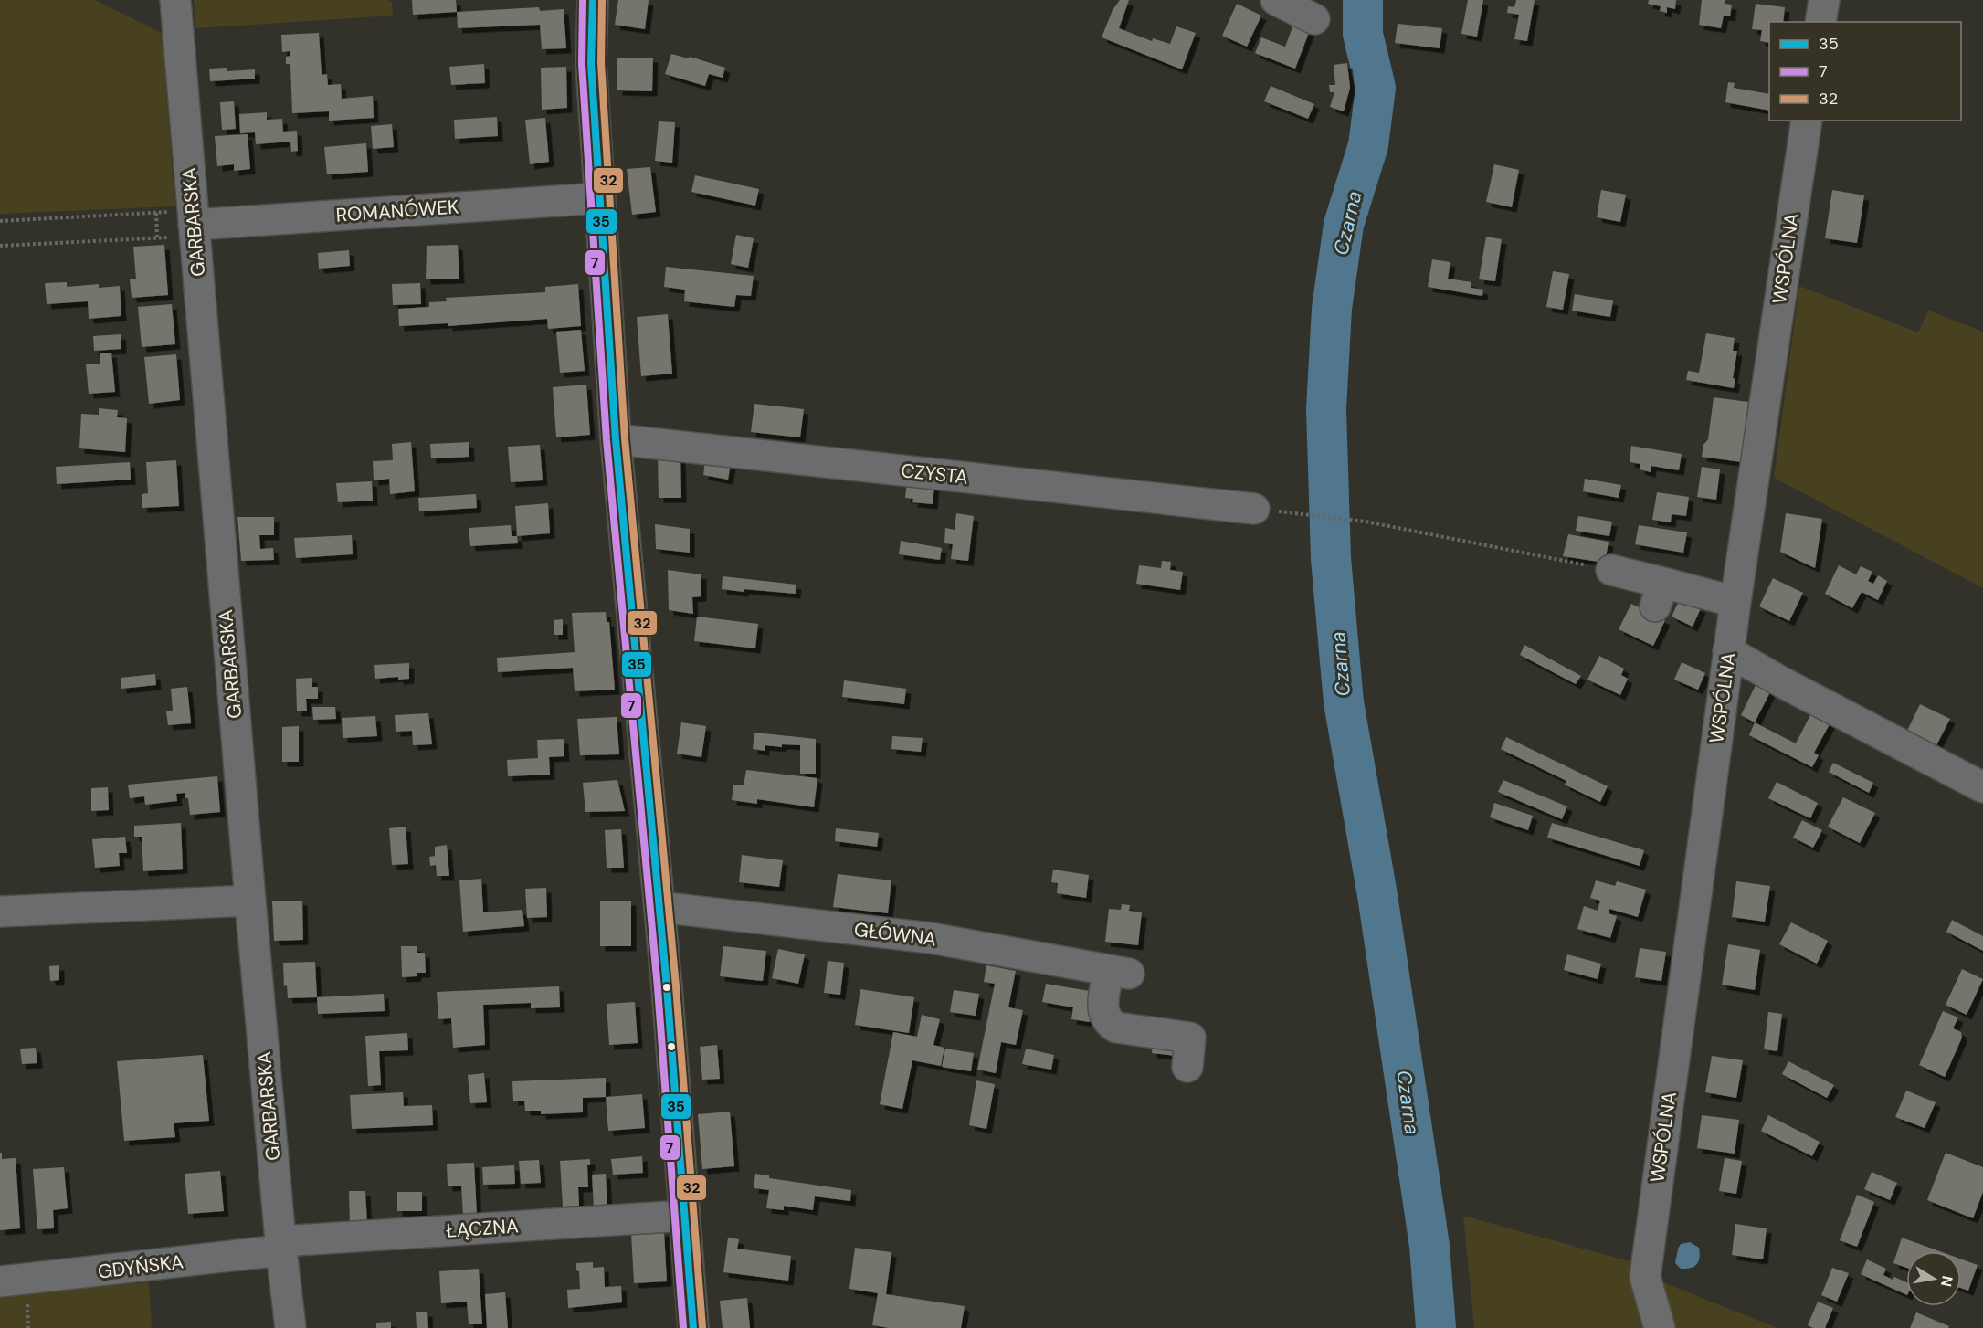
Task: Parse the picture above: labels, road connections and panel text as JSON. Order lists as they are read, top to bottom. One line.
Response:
{"streets":{"street":["ROMANÓWEK","GARBARSKA","WSPÓLNA","CZYSTA","GŁÓWNA","ŁĄCZNA","GDYŃSKA"]},"crossings":[["ROMANÓWEK","GARBARSKA"],["GARBARSKA","ŁĄCZNA"],["GARBARSKA","GDYŃSKA"],["ŁĄCZNA","GDYŃSKA"]],"water":["Czarna"],"lines":["transit line 35","transit line 7","transit line 32"],"legend":["35","7","32"],"north":"right"}
